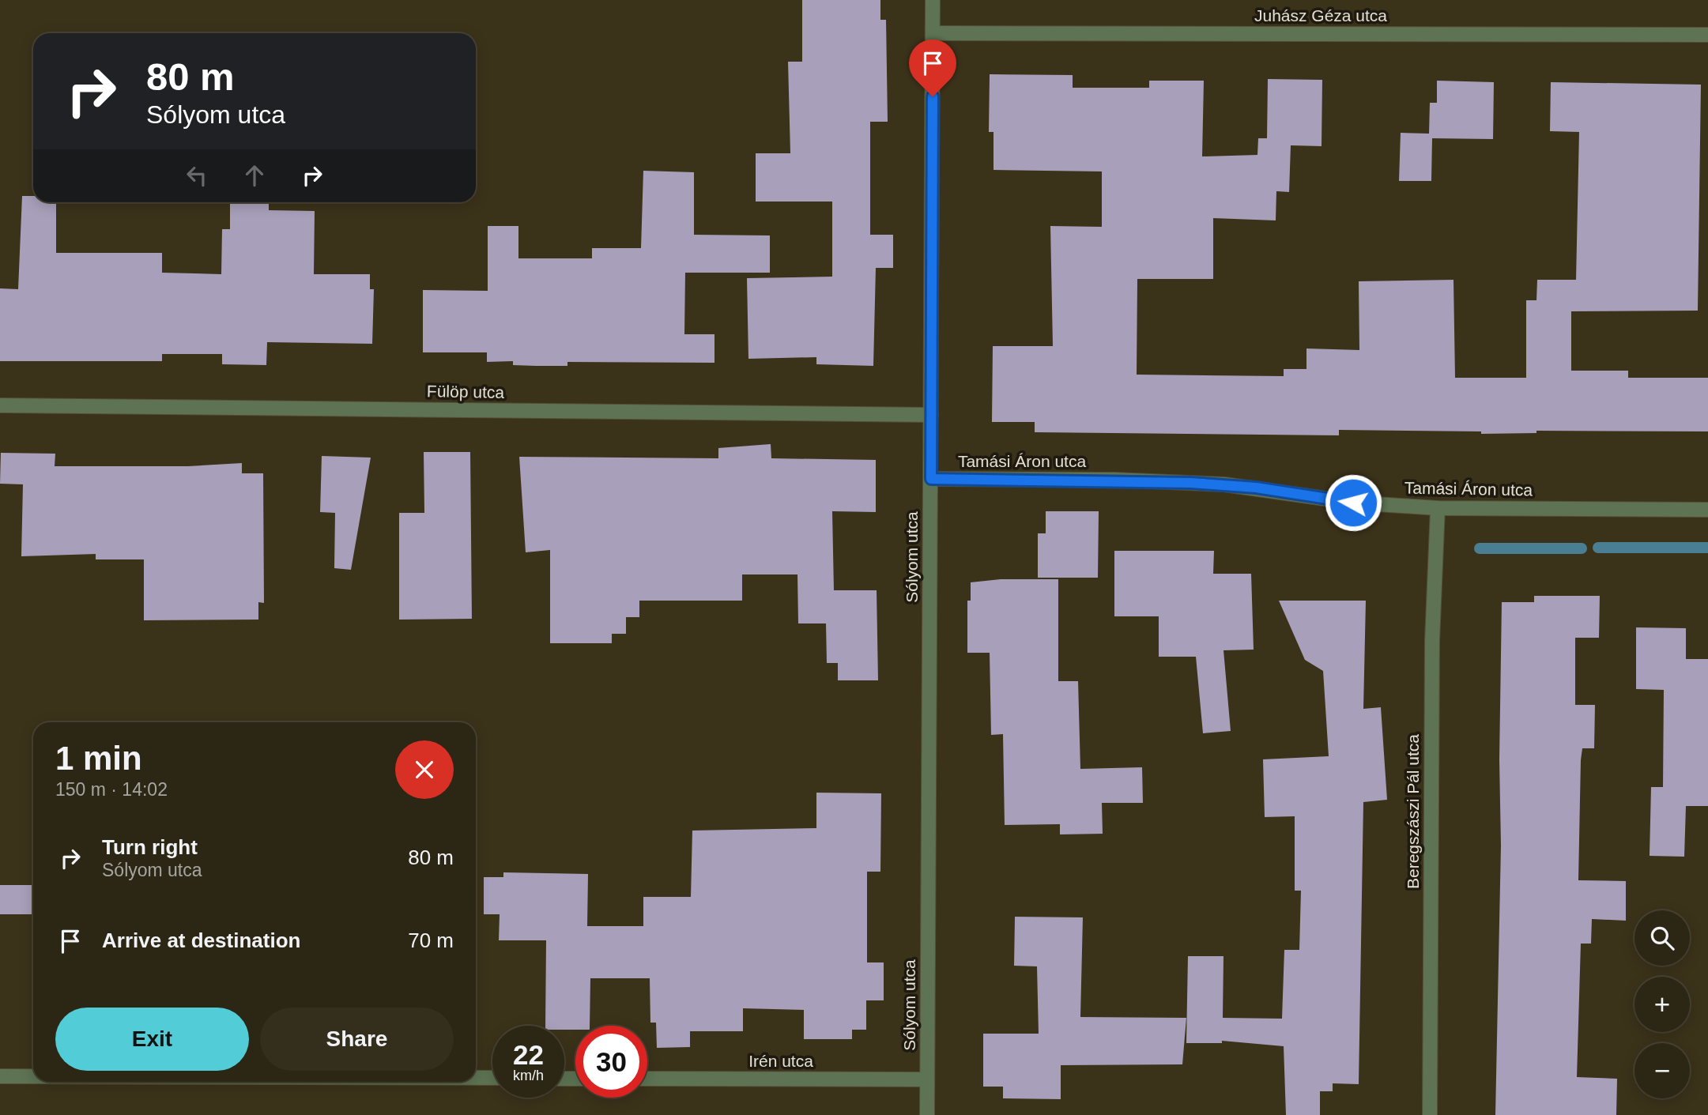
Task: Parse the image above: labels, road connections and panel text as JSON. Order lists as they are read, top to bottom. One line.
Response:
{"streets":{"street":["Juhász Géza utca","Fülöp utca","Tamási Áron utca","Sólyom utca","Beregszászi Pál utca","Irén utca"]},"crossings":[["Juhász Géza utca","Sólyom utca"],["Fülöp utca","Sólyom utca"],["Tamási Áron utca","Sólyom utca"],["Tamási Áron utca","Beregszászi Pál utca"],["Sólyom utca","Irén utca"]],"page":{"turn":["80 m","Sólyom utca"],"heading":["1 min","150 m · 14:02"],"list":[{"name":"Turn right","note":"Sólyom utca","value":"80 m"},{"name":"Arrive at destination","value":"70 m"}],"map_buttons":["+","−"],"buttons":["Exit","Share"],"speed":"22 km/h","limit":"30"}}
